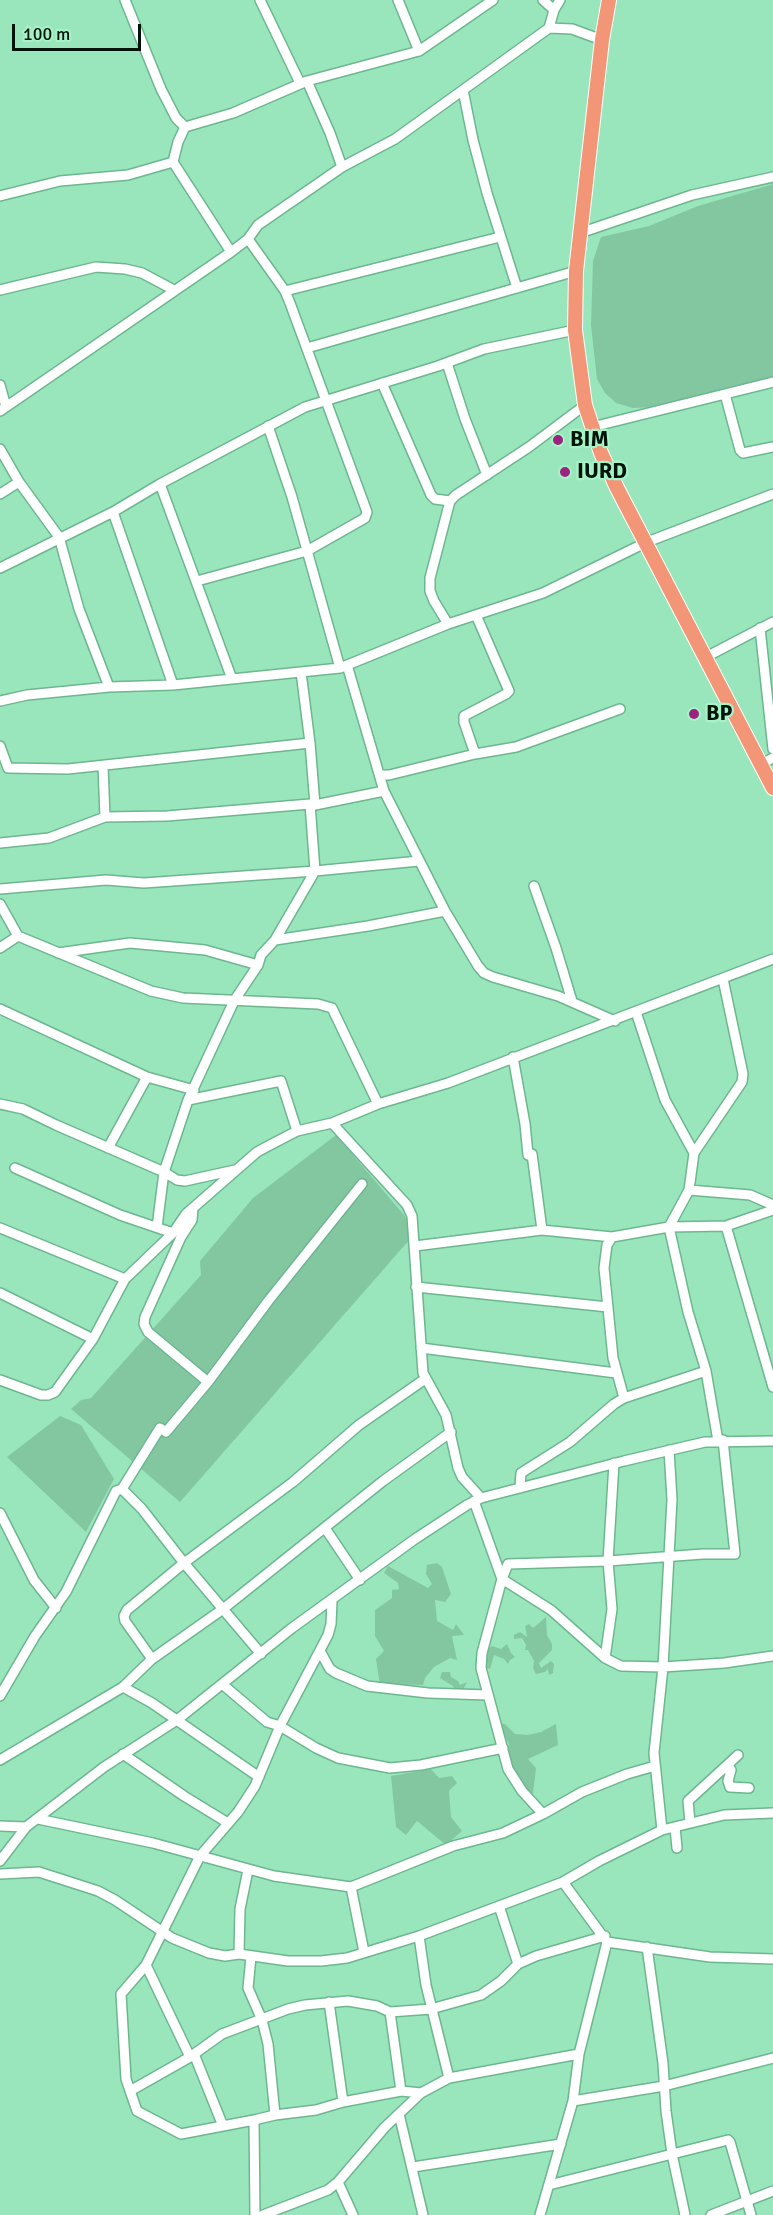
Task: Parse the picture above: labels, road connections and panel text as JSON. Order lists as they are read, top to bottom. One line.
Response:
{"places":["BIM","IURD","BP"],"scale_bar":"100 m"}
